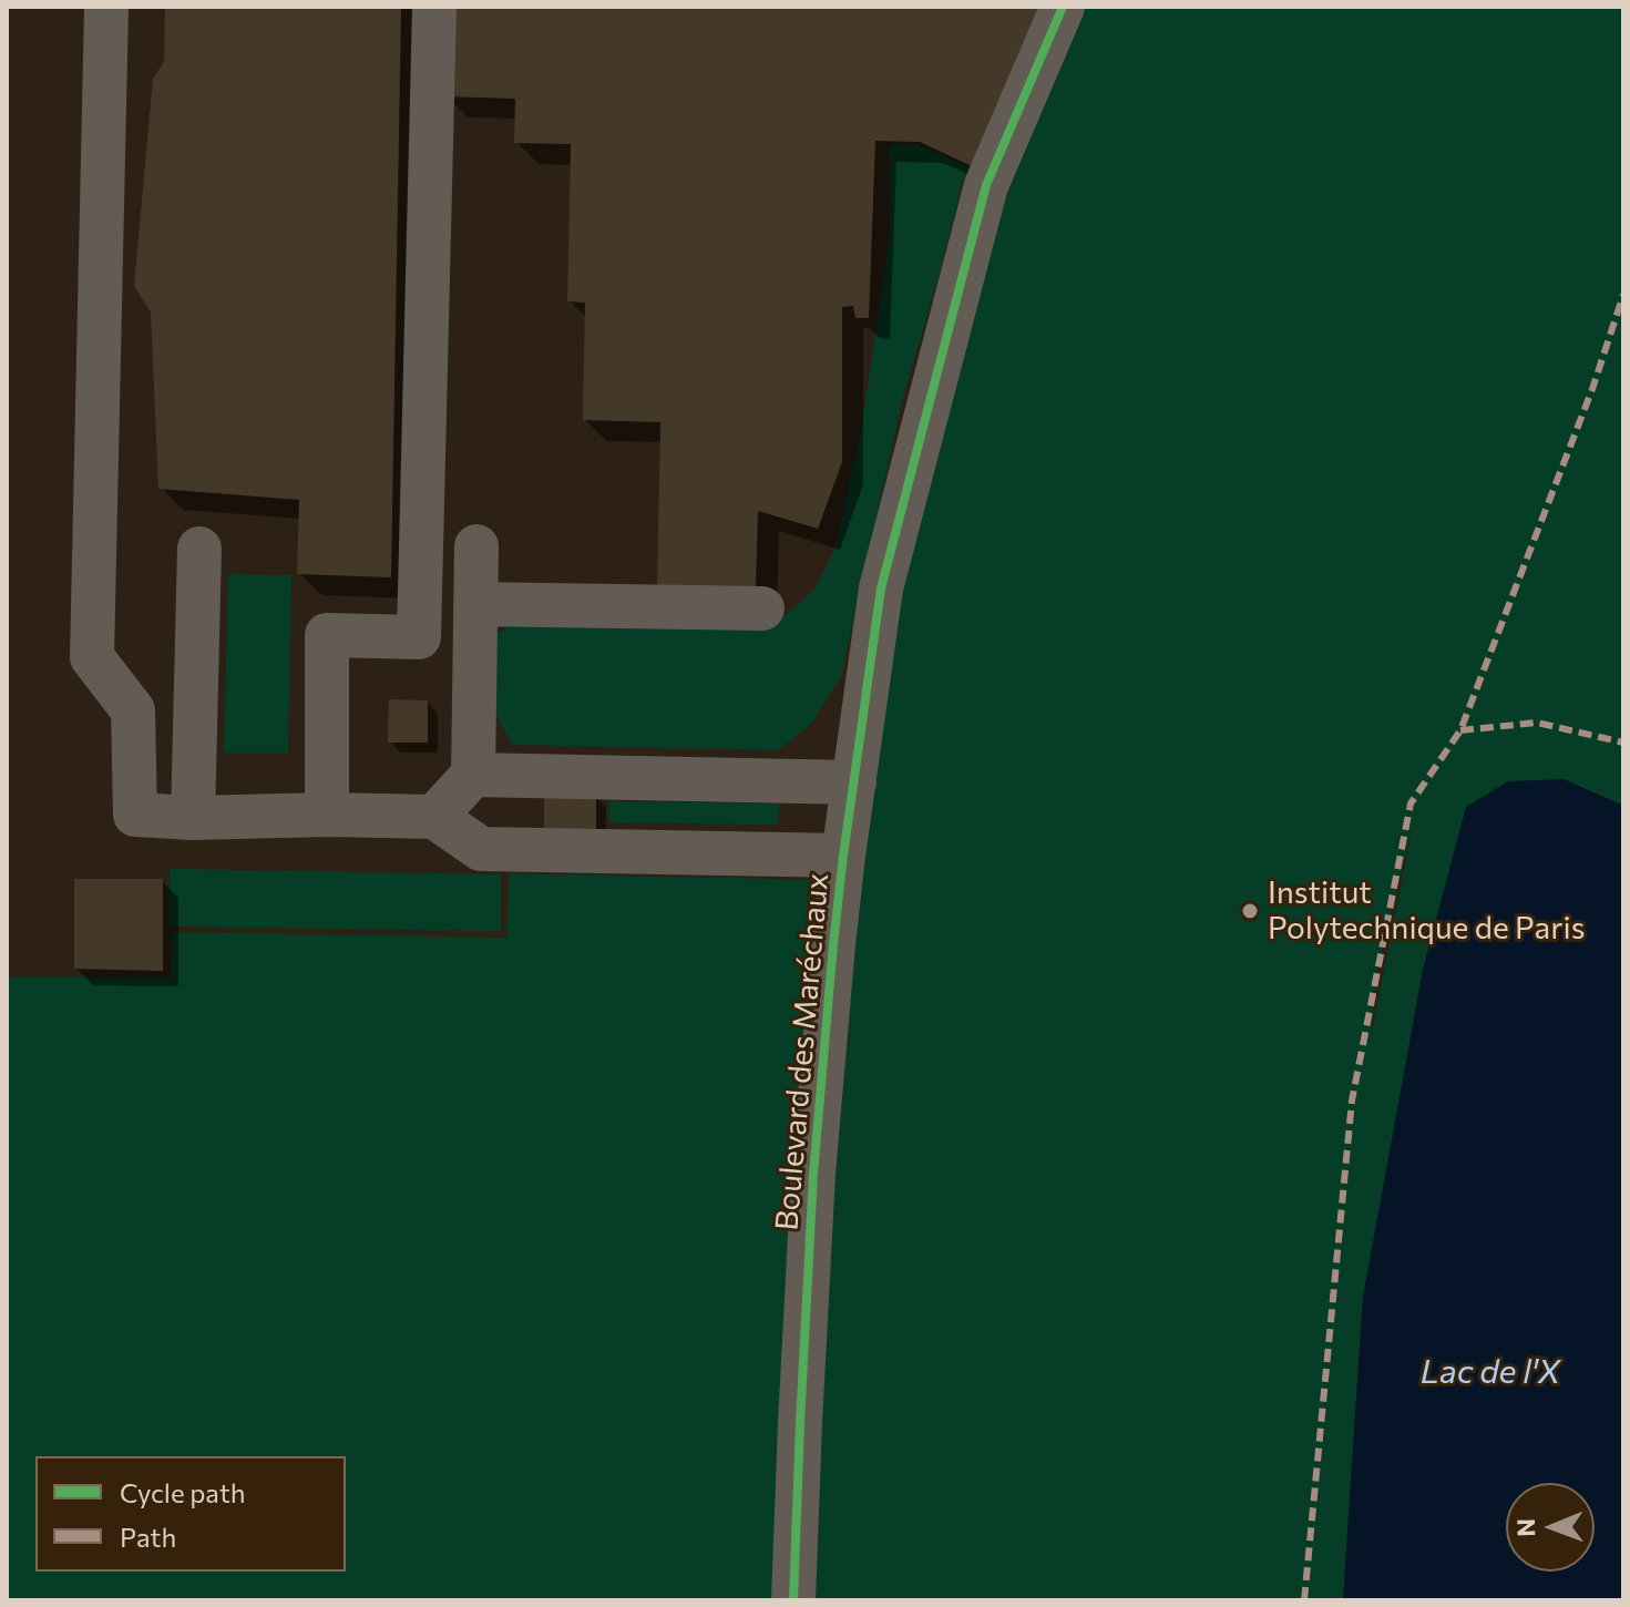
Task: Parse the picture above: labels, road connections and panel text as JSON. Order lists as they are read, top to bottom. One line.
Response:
{"streets":{"lane":["Boulevard des Maréchaux"]},"water":["Lac de l'X"],"places":["Institut Polytechnique de Paris"],"legend":["Cycle path","Path"],"north":"left"}
